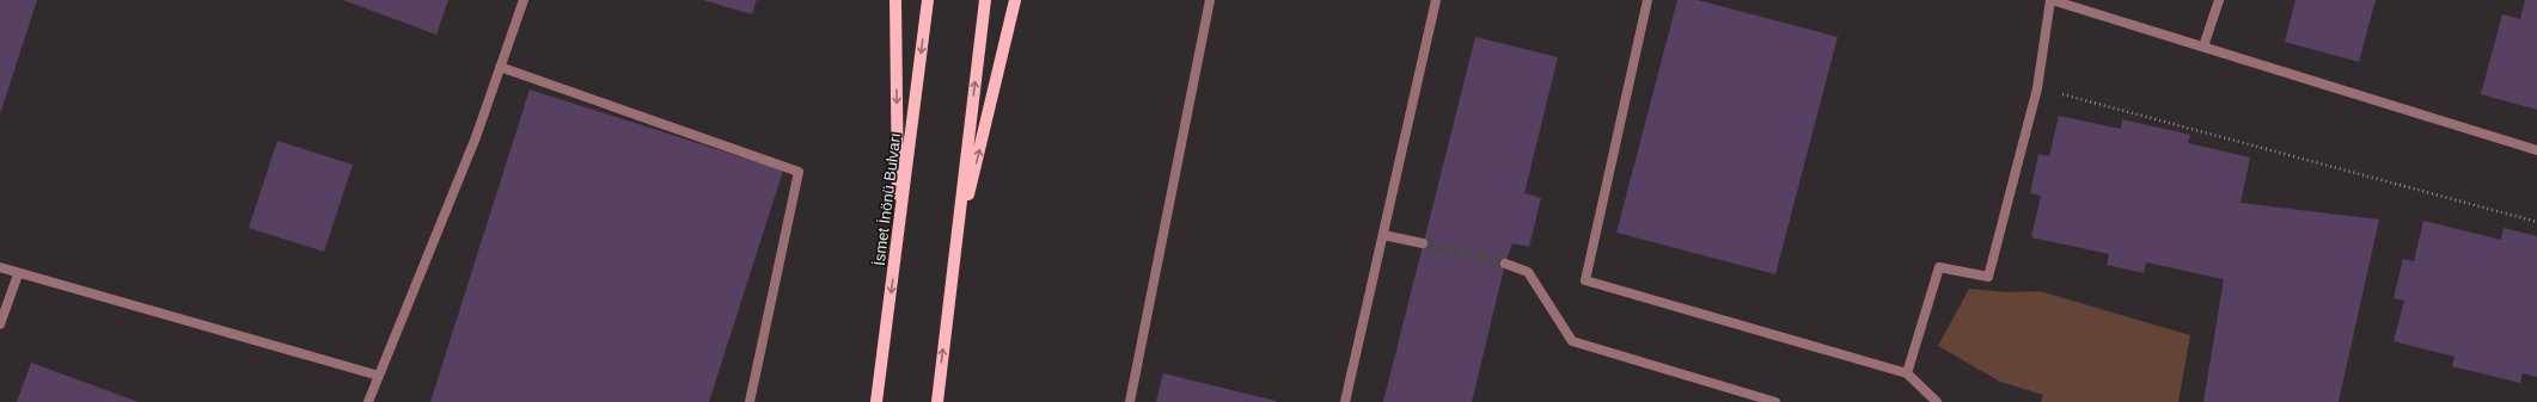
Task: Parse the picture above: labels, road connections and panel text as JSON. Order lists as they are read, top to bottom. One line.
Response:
{"streets":{"main road":["İsmet İnönü Bulvarı"]}}
